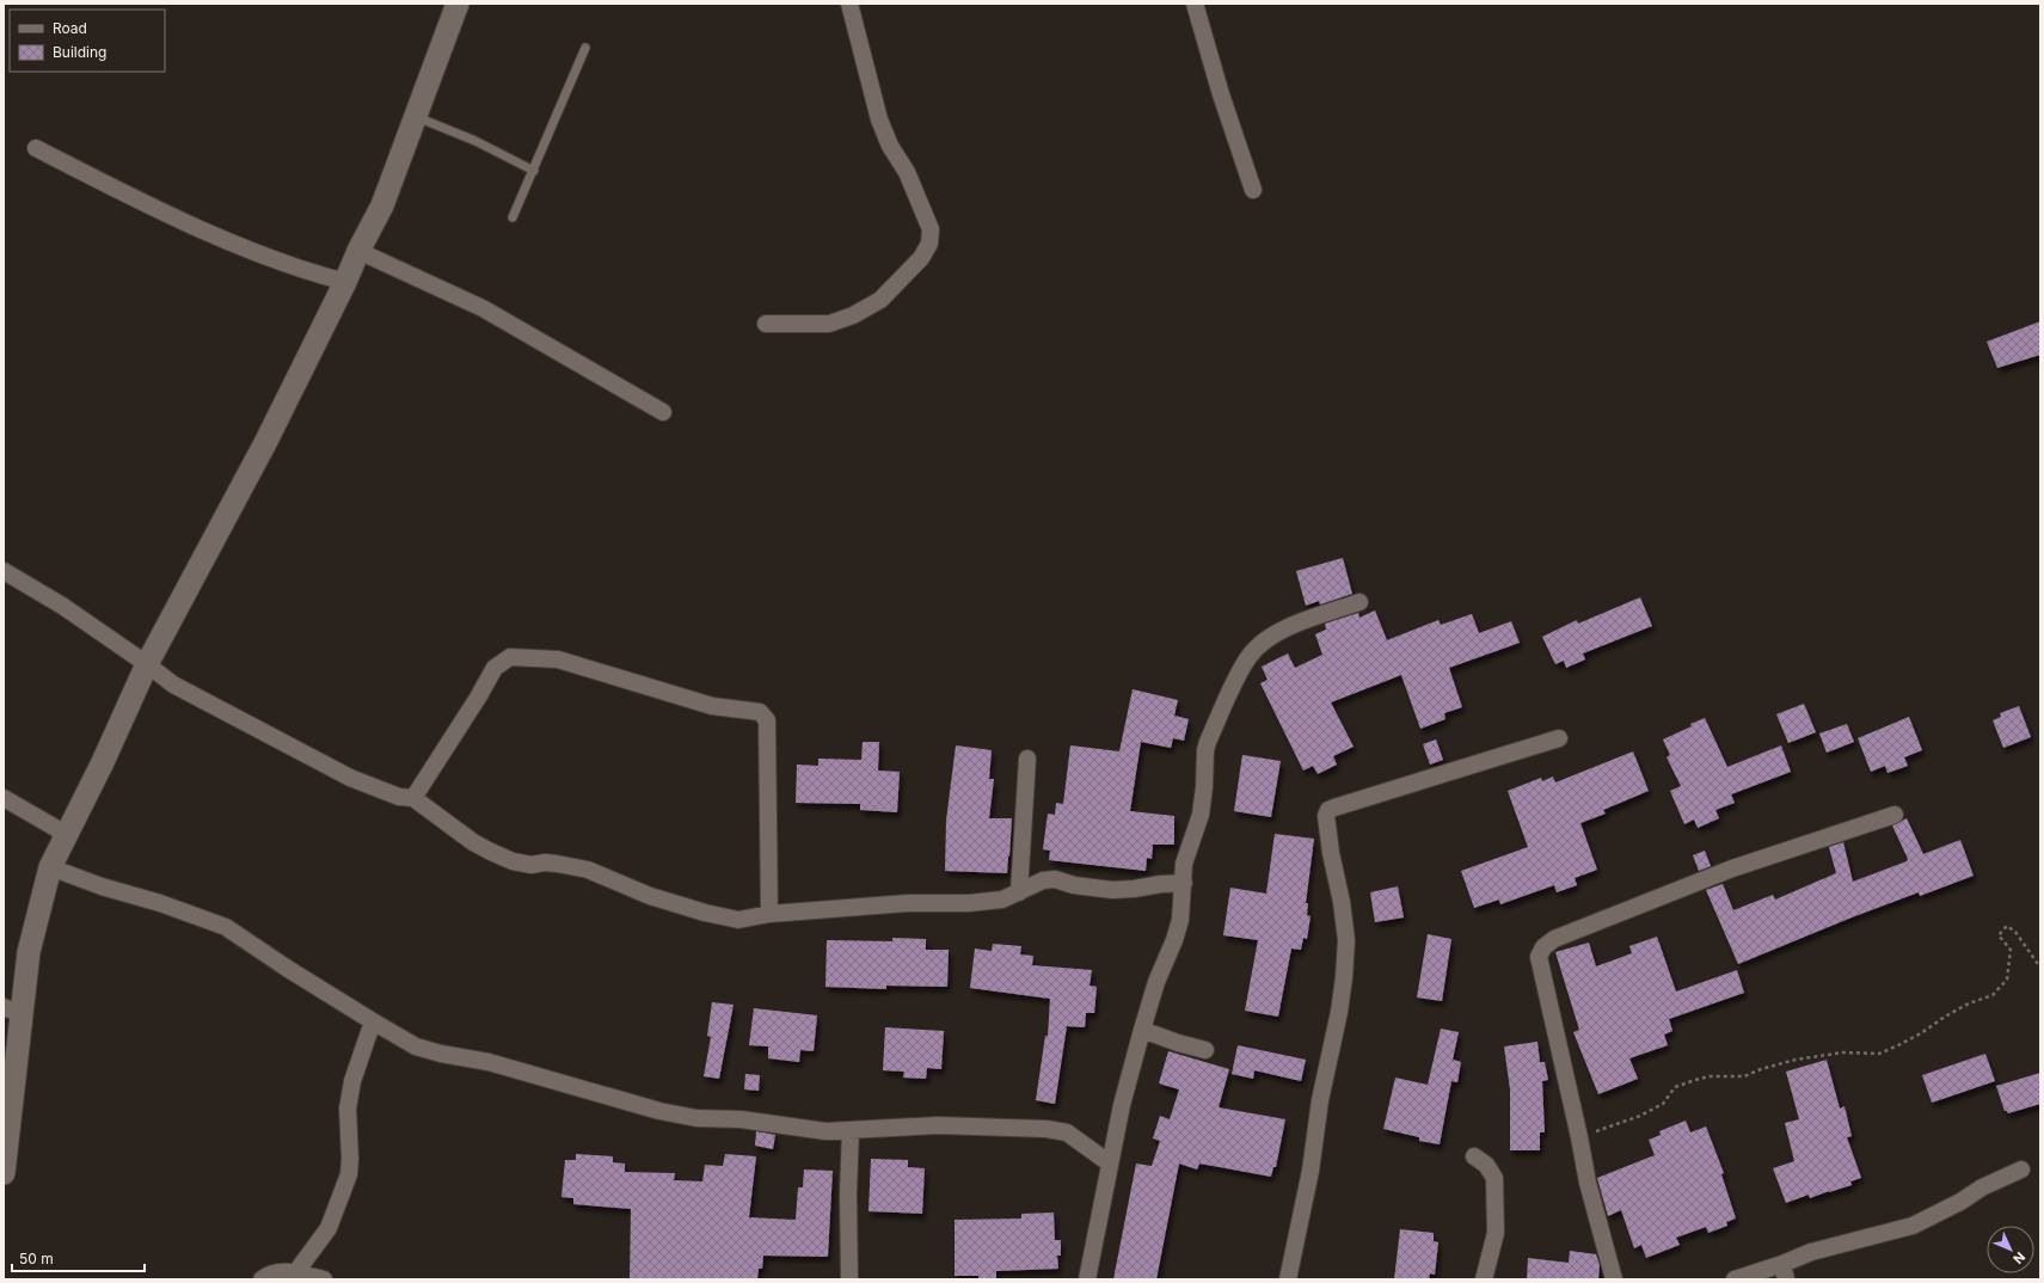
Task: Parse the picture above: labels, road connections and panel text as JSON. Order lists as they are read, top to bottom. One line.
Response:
{"legend":["Road","Building"],"scale_bar":"50 m","north":"bottom right"}
